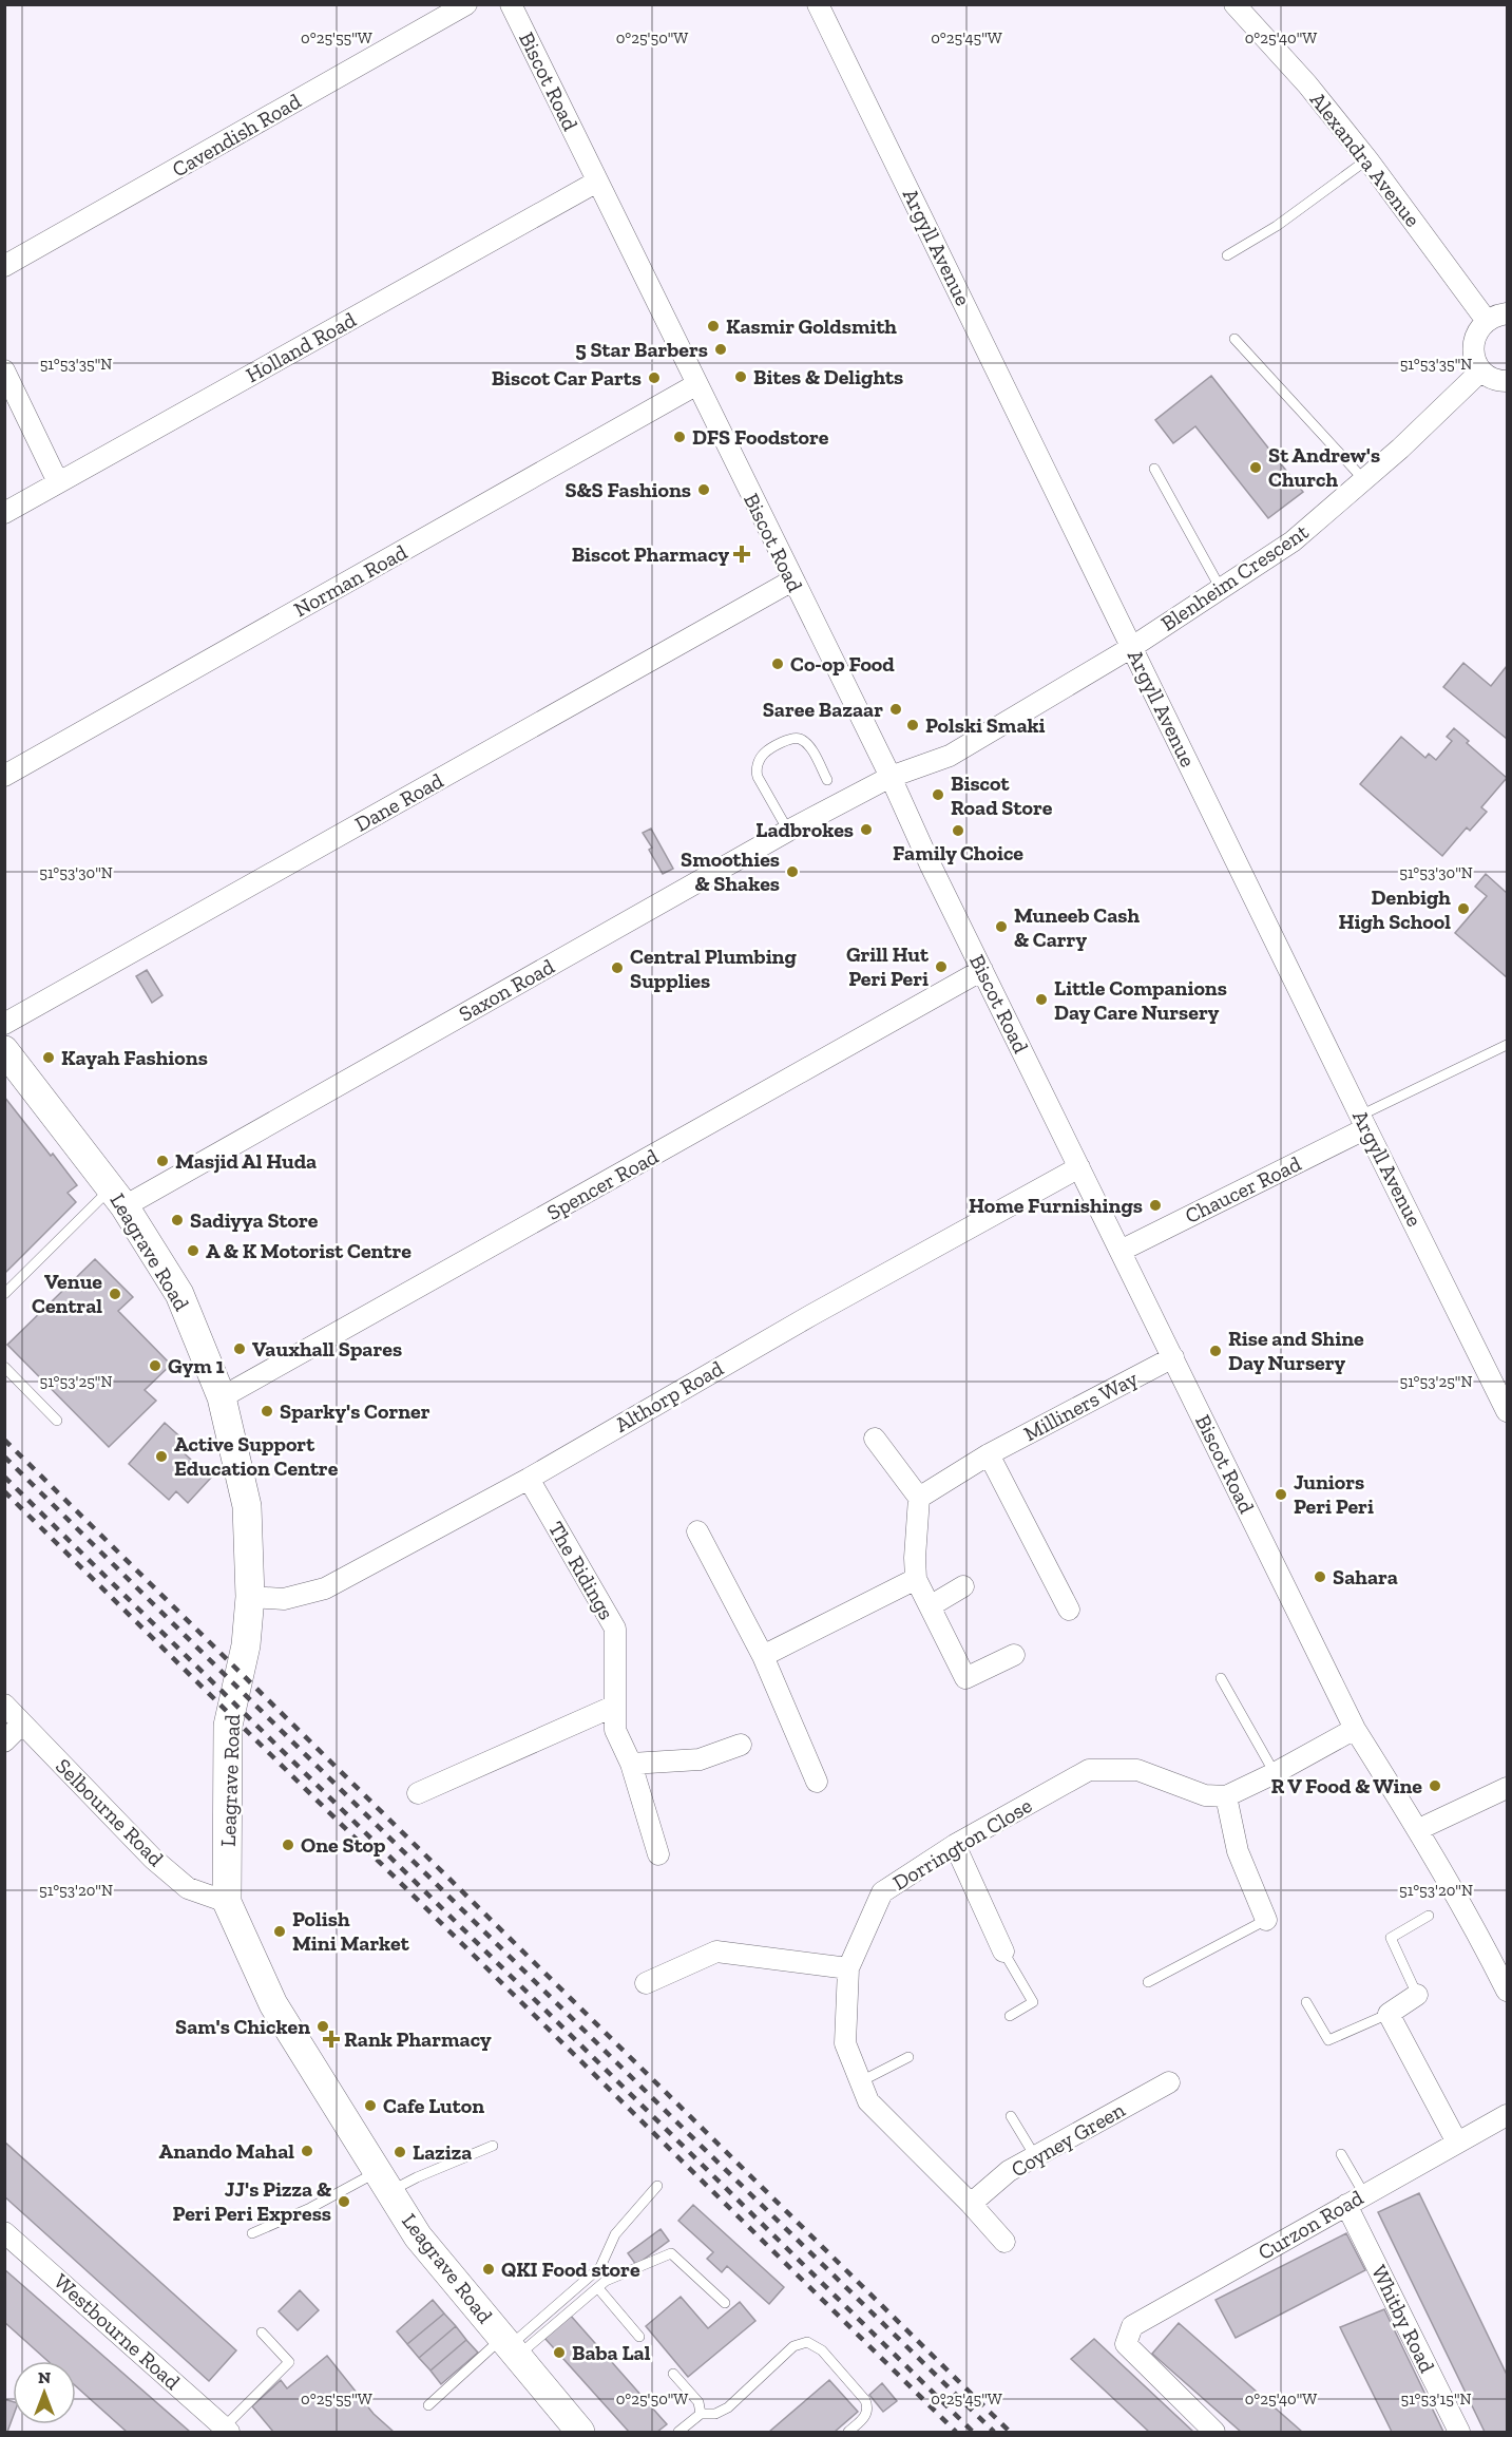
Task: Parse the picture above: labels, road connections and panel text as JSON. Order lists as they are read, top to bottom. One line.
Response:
{"streets":{"main road":["Leagrave Road"],"street":["Biscot Road","Cavendish Road","Alexandra Avenue","Argyll Avenue","Holland Road","Blenheim Crescent","Norman Road","Dane Road","Saxon Road","Spencer Road","Chaucer Road","Althorp Road","Milliners Way","The Ridings","Selbourne Road","Dorrington Close","Coyney Green","Curzon Road","Whitby Road","Westbourne Road"]},"crossings":[["Biscot Road","Holland Road"],["Biscot Road","Blenheim Crescent"],["Biscot Road","Norman Road"],["Biscot Road","Dane Road"],["Biscot Road","Saxon Road"],["Biscot Road","Spencer Road"],["Biscot Road","Chaucer Road"],["Biscot Road","Althorp Road"],["Biscot Road","Milliners Way"],["Argyll Avenue","Blenheim Crescent"],["Argyll Avenue","Chaucer Road"],["Blenheim Crescent","Saxon Road"],["Saxon Road","Leagrave Road"],["Spencer Road","Leagrave Road"],["Leagrave Road","Althorp Road"],["Leagrave Road","Selbourne Road"],["Althorp Road","The Ridings"],["Dorrington Close","Coyney Green"],["Curzon Road","Whitby Road"]],"places":{"other":["Kasmir Goldsmith","5 Star Barbers","Bites & Delights","Biscot Car Parts","DFS Foodstore","St Andrew's Church","S&S Fashions","Co-op Food","Saree Bazaar","Polski Smaki","Biscot Road Store","Ladbrokes","Family Choice","Smoothies & Shakes","Denbigh High School","Muneeb Cash & Carry","Grill Hut Peri Peri","Central Plumbing Supplies","Little Companions Day Care Nursery","Kayah Fashions","Masjid Al Huda","Home Furnishings","Sadiyya Store","A & K Motorist Centre","Venue Central","Vauxhall Spares","Rise and Shine Day Nursery","Gym 1","Sparky's Corner","Active Support Education Centre","Juniors Peri Peri","Sahara","R V Food & Wine","One Stop","Polish Mini Market","Sam's Chicken","Cafe Luton","Anando Mahal","Laziza","JJ's Pizza & Peri Peri Express","QKI Food store","Baba Lal"],"health":["Biscot Pharmacy","Rank Pharmacy"]},"north":"top","coordinates":["0°25'55\"W","0°25'50\"W","0°25'45\"W","0°25'40\"W","51°53'35\"N","51°53'30\"N","51°53'25\"N","51°53'20\"N","51°53'15\"N"]}
